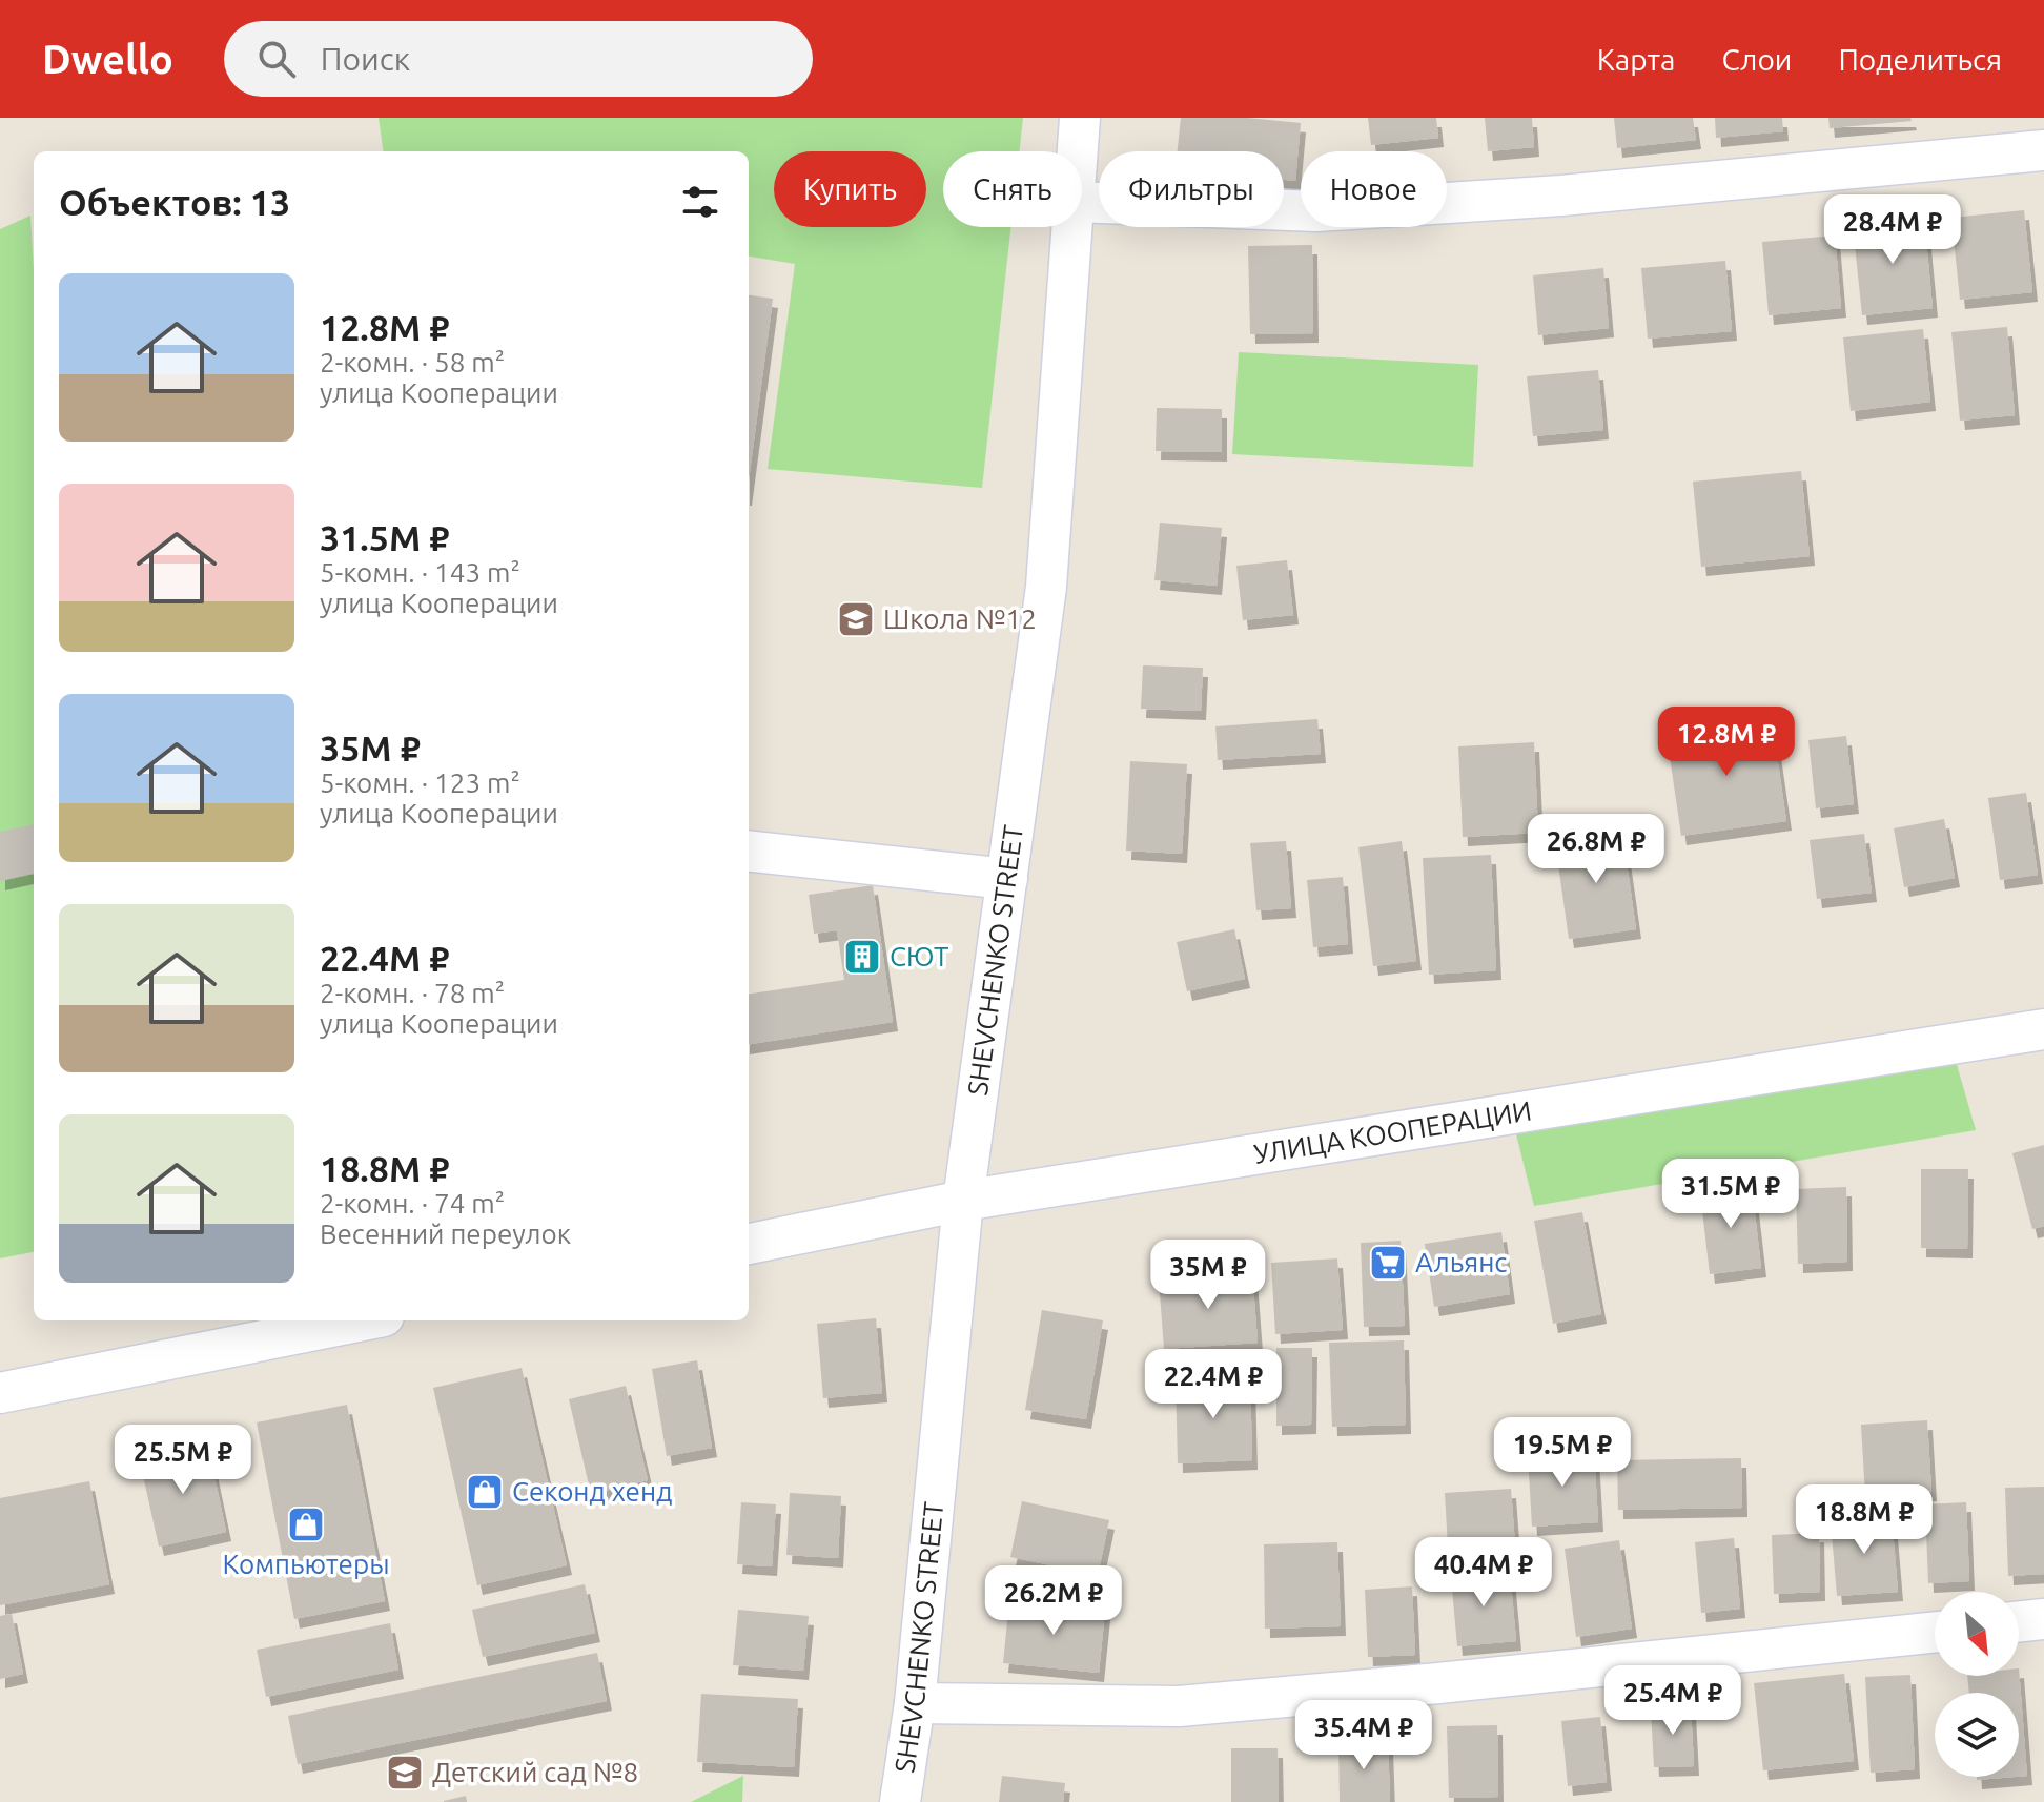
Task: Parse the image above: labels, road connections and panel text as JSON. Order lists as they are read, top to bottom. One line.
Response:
{"streets":{"street":["SHEVCHENKO STREET","УЛИЦА КООПЕРАЦИИ"]},"crossings":[["SHEVCHENKO STREET","УЛИЦА КООПЕРАЦИИ"]],"places":{"school or university":["Школа №12","Детский сад №8"],"building":["СЮТ"],"supermarket":["Альянс"],"shop":["Секонд хенд","Компьютеры"]},"north":"bottom right","page":{"header":"Dwello","search":"Поиск","nav":["Карта","Слои","Поделиться"],"chip":["Купить","Снять","Фильтры","Новое"],"heading":"Объектов: 13","price":["28.4M ₽","12.8M ₽","26.8M ₽","31.5M ₽","35M ₽","22.4M ₽","19.5M ₽","25.5M ₽","18.8M ₽","40.4M ₽","26.2M ₽","25.4M ₽","35.4M ₽"],"list":[{"name":"12.8M ₽","note":"2-комн. · 58 m² · улица Кооперации"},{"name":"31.5M ₽","note":"5-комн. · 143 m² · улица Кооперации"},{"name":"35M ₽","note":"5-комн. · 123 m² · улица Кооперации"},{"name":"22.4M ₽","note":"2-комн. · 78 m² · улица Кооперации"},{"name":"18.8M ₽","note":"2-комн. · 74 m² · Весенний переулок"}]}}
